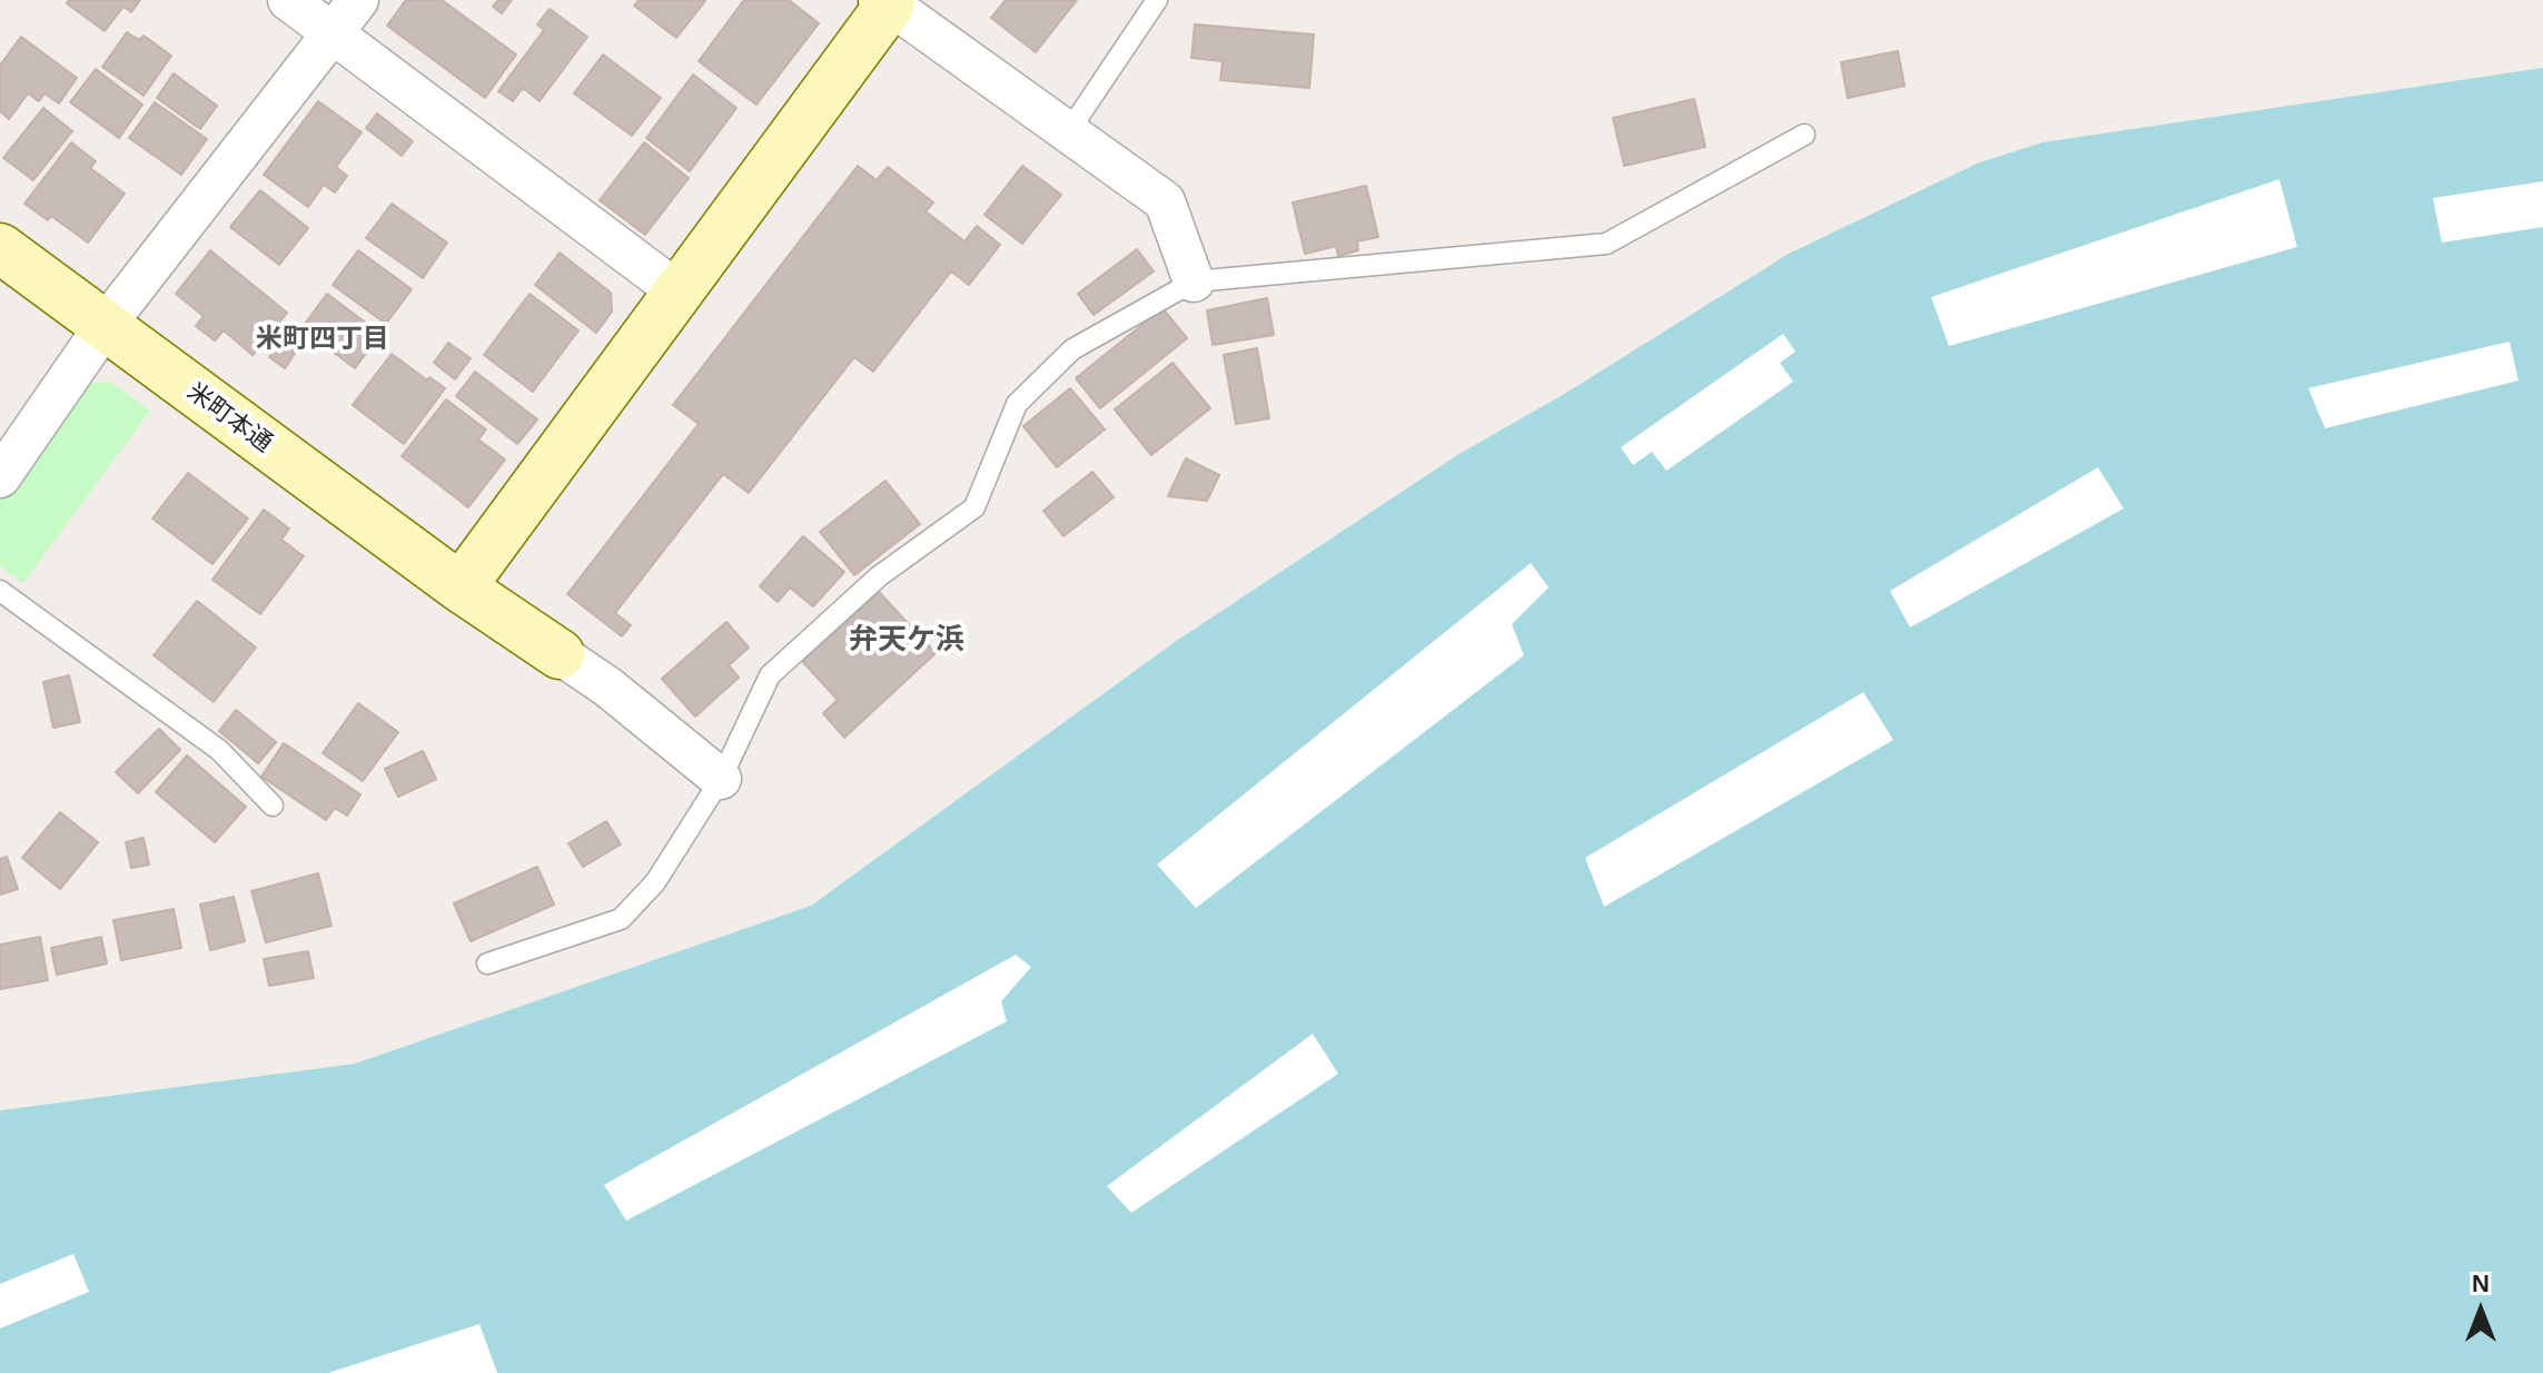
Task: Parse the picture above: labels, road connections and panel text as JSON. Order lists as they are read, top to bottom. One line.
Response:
{"streets":{"street":["米町本通"]},"districts":["米町四丁目","弁天ケ浜"],"north":"top"}
